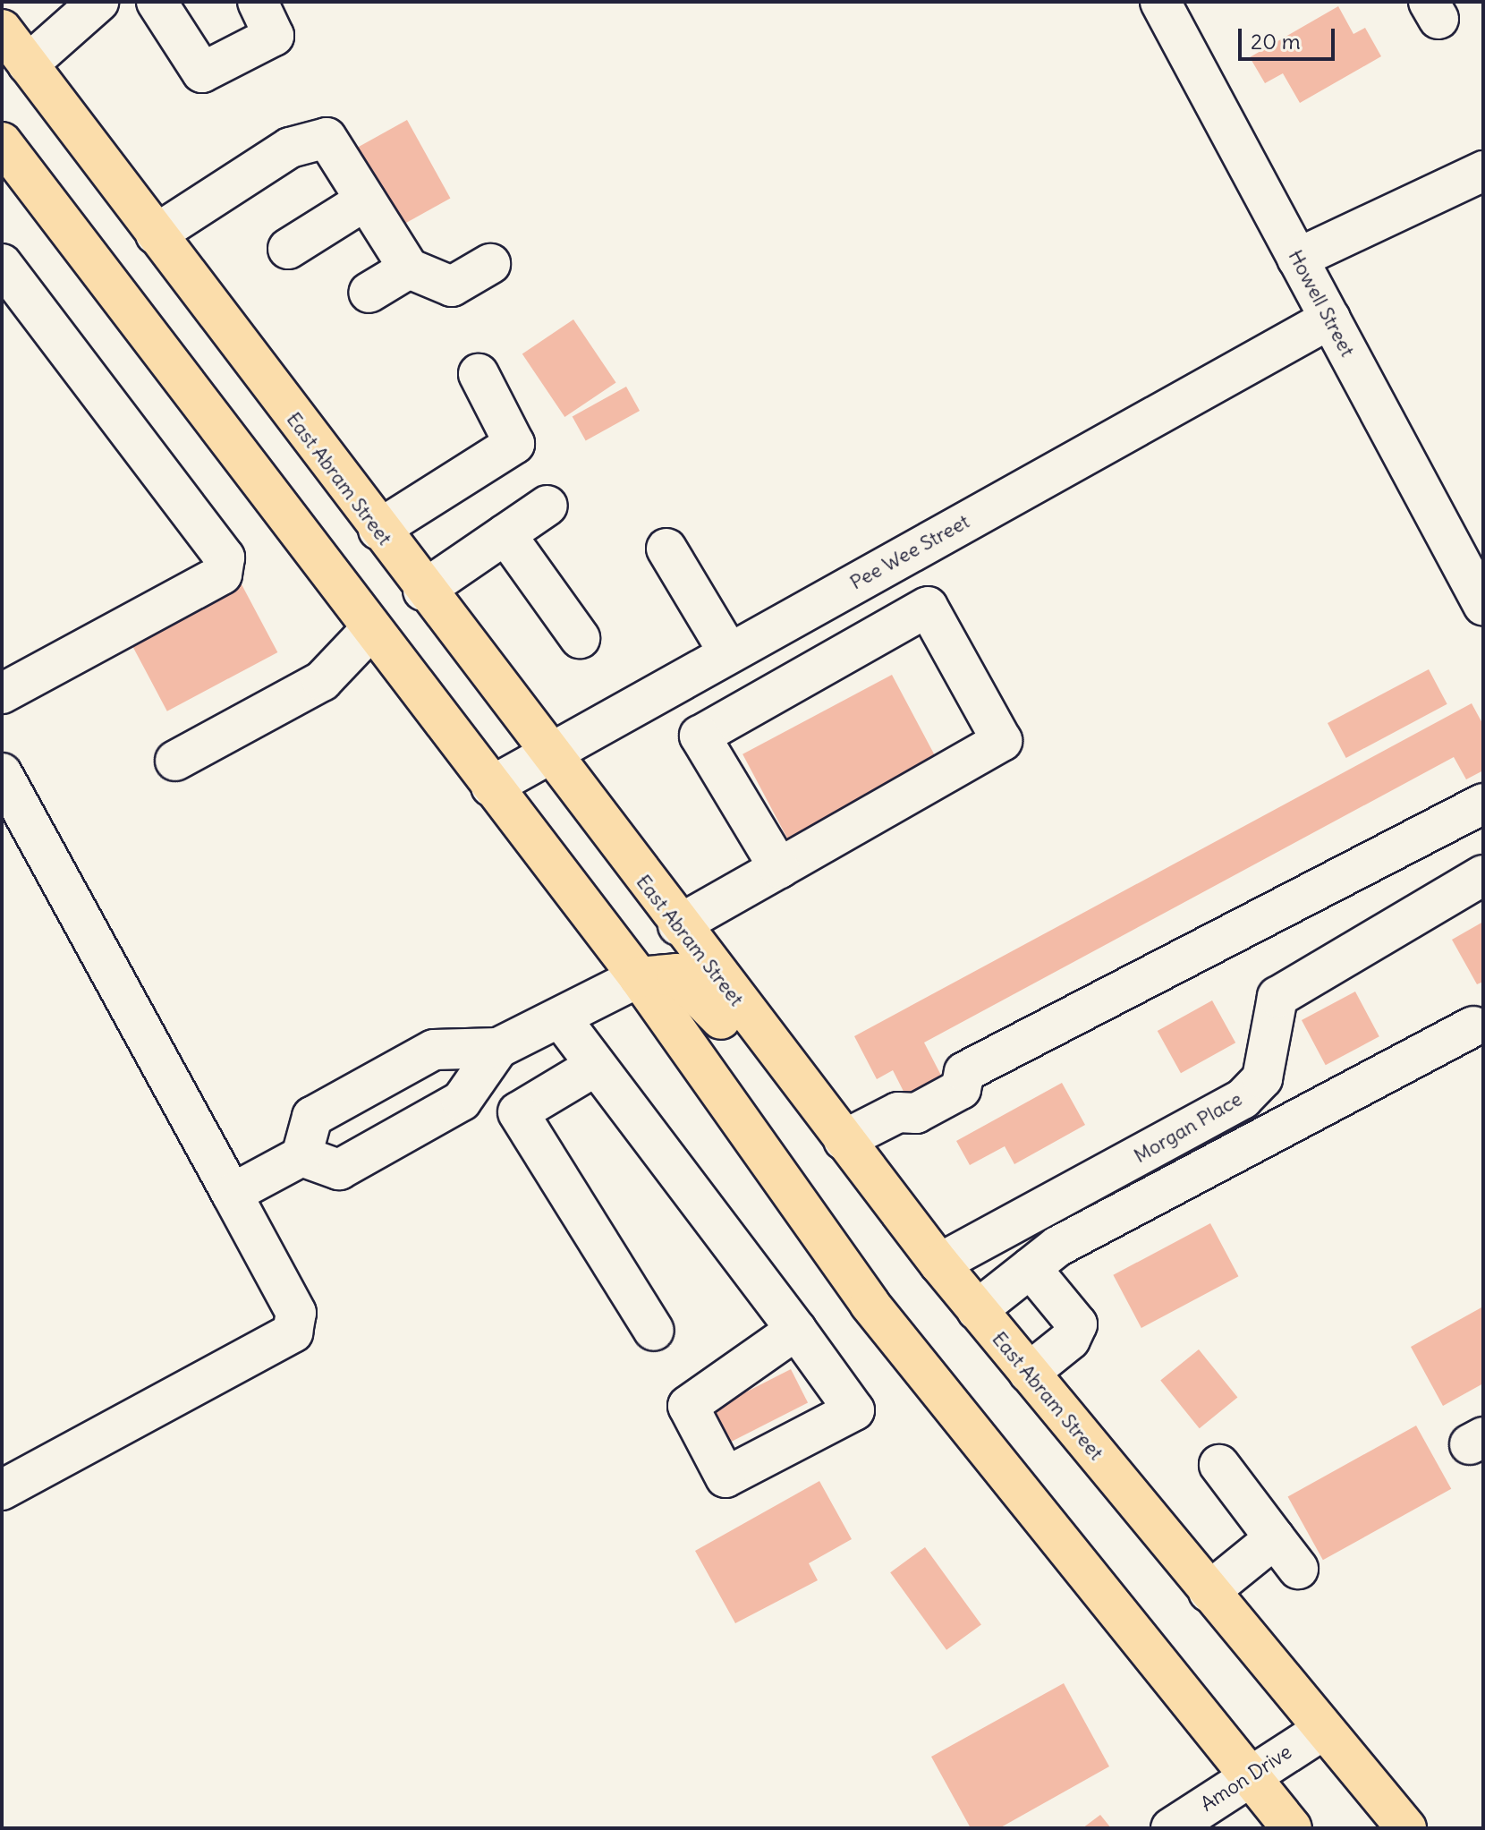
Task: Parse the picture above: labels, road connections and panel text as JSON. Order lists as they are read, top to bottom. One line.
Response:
{"streets":{"main road":["East Abram Street"],"street":["Howell Street","Pee Wee Street","Morgan Place","Amon Drive"]},"crossings":[["Howell Street","Pee Wee Street"],["East Abram Street","Pee Wee Street"],["East Abram Street","Morgan Place"],["East Abram Street","Amon Drive"]],"scale_bar":"20 m"}
